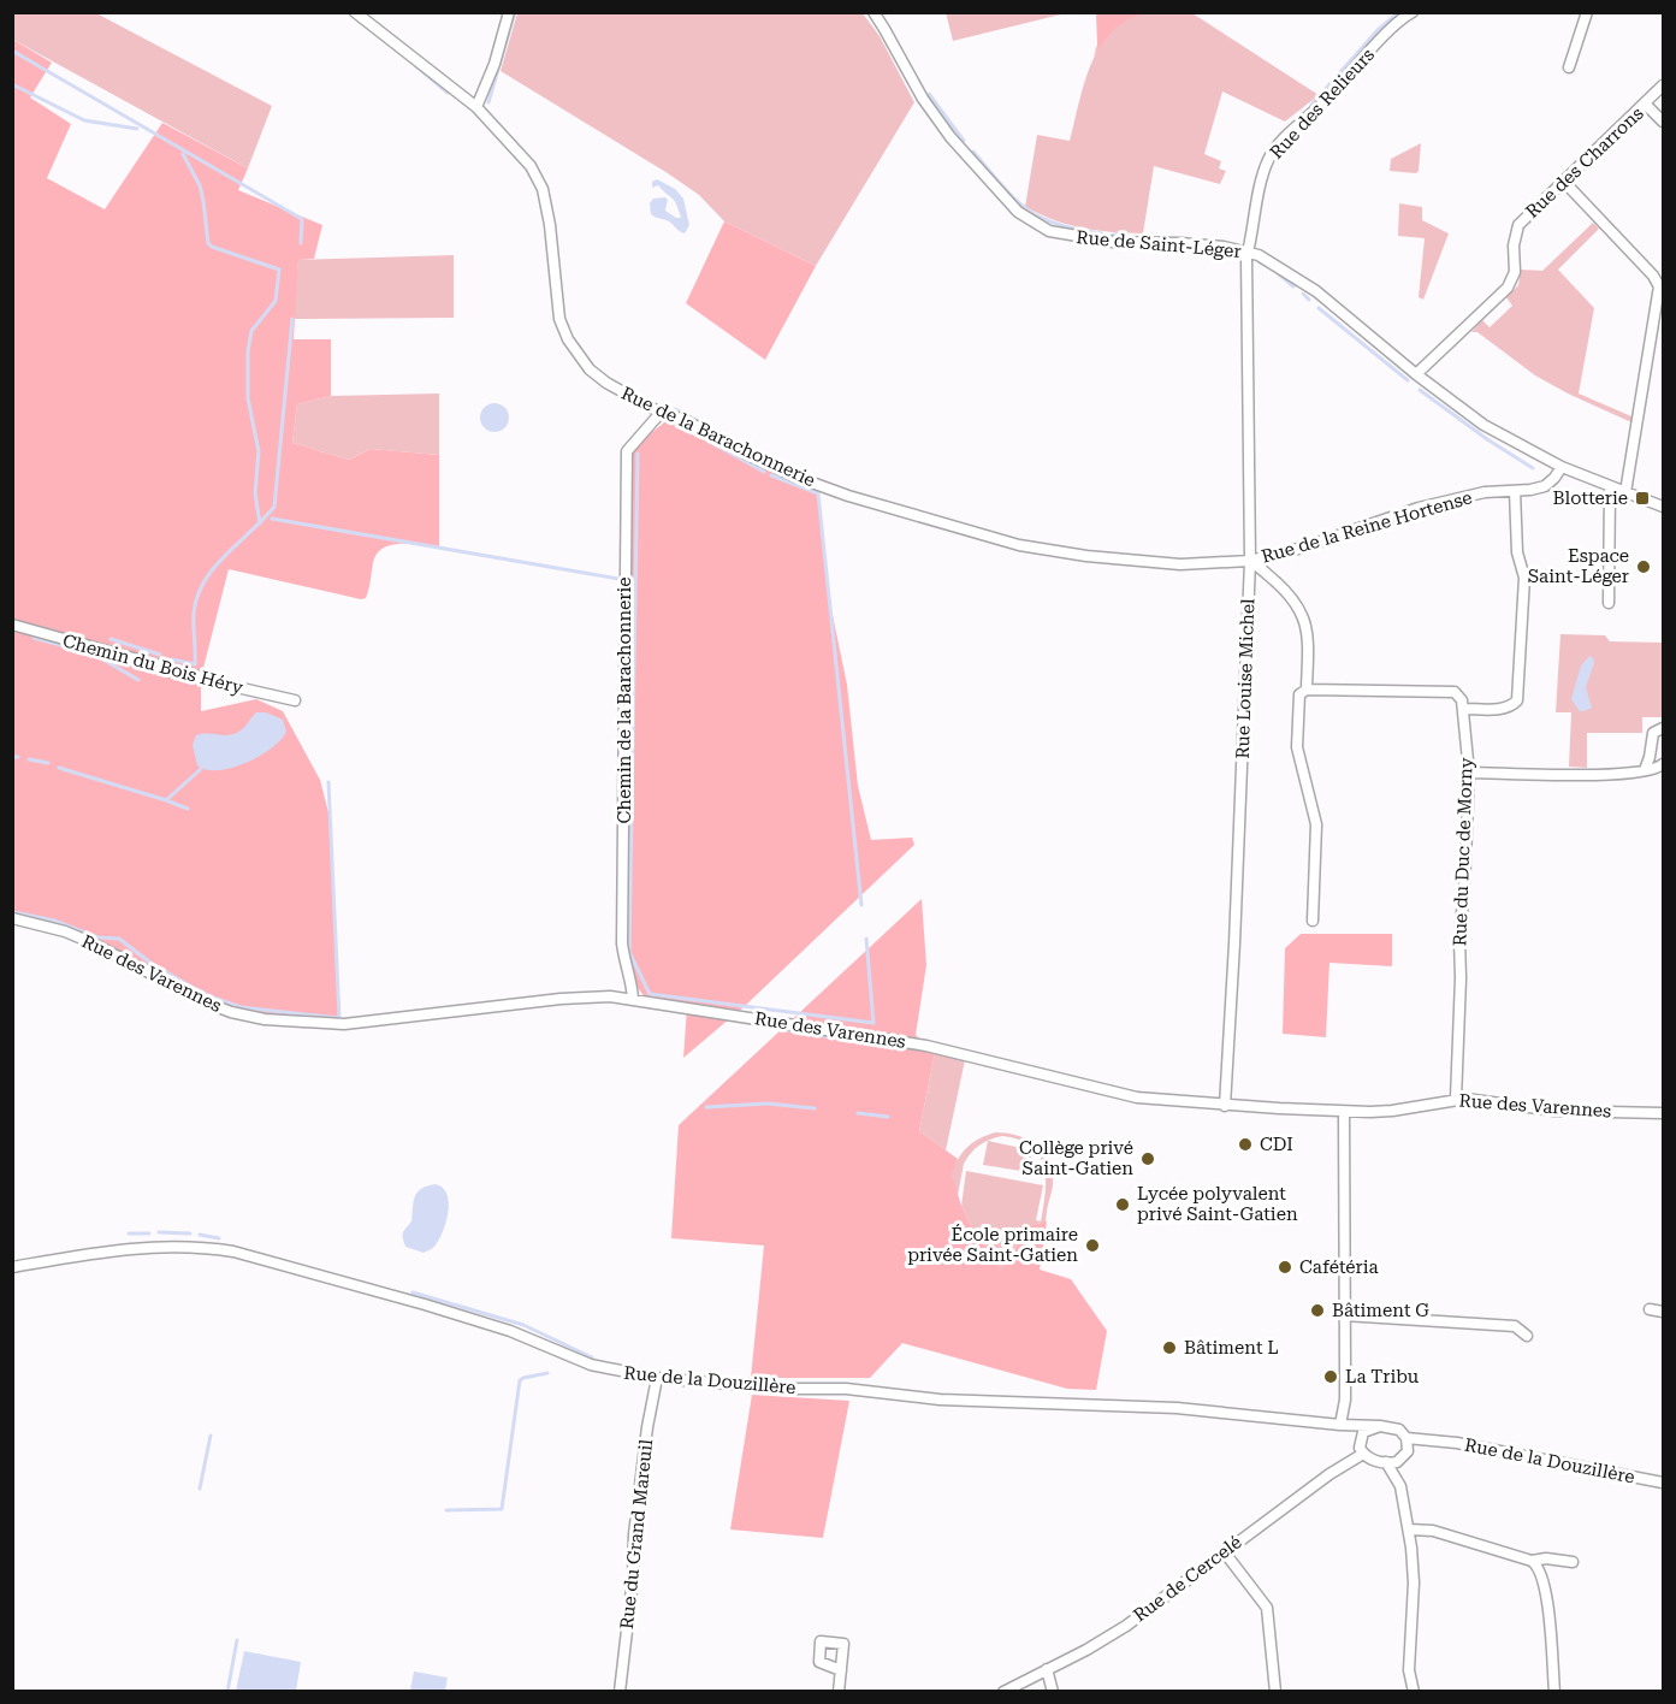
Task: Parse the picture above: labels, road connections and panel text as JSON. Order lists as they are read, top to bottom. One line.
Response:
{"streets":{"street":["Rue des Relieurs","Rue des Charrons","Rue de Saint-Léger","Rue de la Barachonnerie","Rue de la Reine Hortense","Chemin du Bois Héry","Rue Louise Michel","Chemin de la Barachonnerie","Rue du Duc de Morny","Rue des Varennes","Rue de la Douzillère","Rue du Grand Mareuil","Rue de Cercelé"]},"crossings":[["Rue des Relieurs","Rue de Saint-Léger"],["Rue des Relieurs","Rue Louise Michel"],["Rue des Charrons","Rue de Saint-Léger"],["Rue de Saint-Léger","Rue de la Reine Hortense"],["Rue de Saint-Léger","Rue Louise Michel"],["Rue de la Barachonnerie","Rue de la Reine Hortense"],["Rue de la Barachonnerie","Rue Louise Michel"],["Rue de la Barachonnerie","Chemin de la Barachonnerie"],["Rue de la Reine Hortense","Rue Louise Michel"],["Rue Louise Michel","Rue des Varennes"],["Chemin de la Barachonnerie","Rue des Varennes"],["Rue du Duc de Morny","Rue des Varennes"],["Rue de la Douzillère","Rue du Grand Mareuil"],["Rue de la Douzillère","Rue de Cercelé"]],"places":{"transit":["Blotterie"],"other":["Espace Saint-Léger","CDI","Collège privé Saint-Gatien","Lycée polyvalent privé Saint-Gatien","École primaire privée Saint-Gatien","Cafétéria","Bâtiment G","Bâtiment L","La Tribu"]}}
